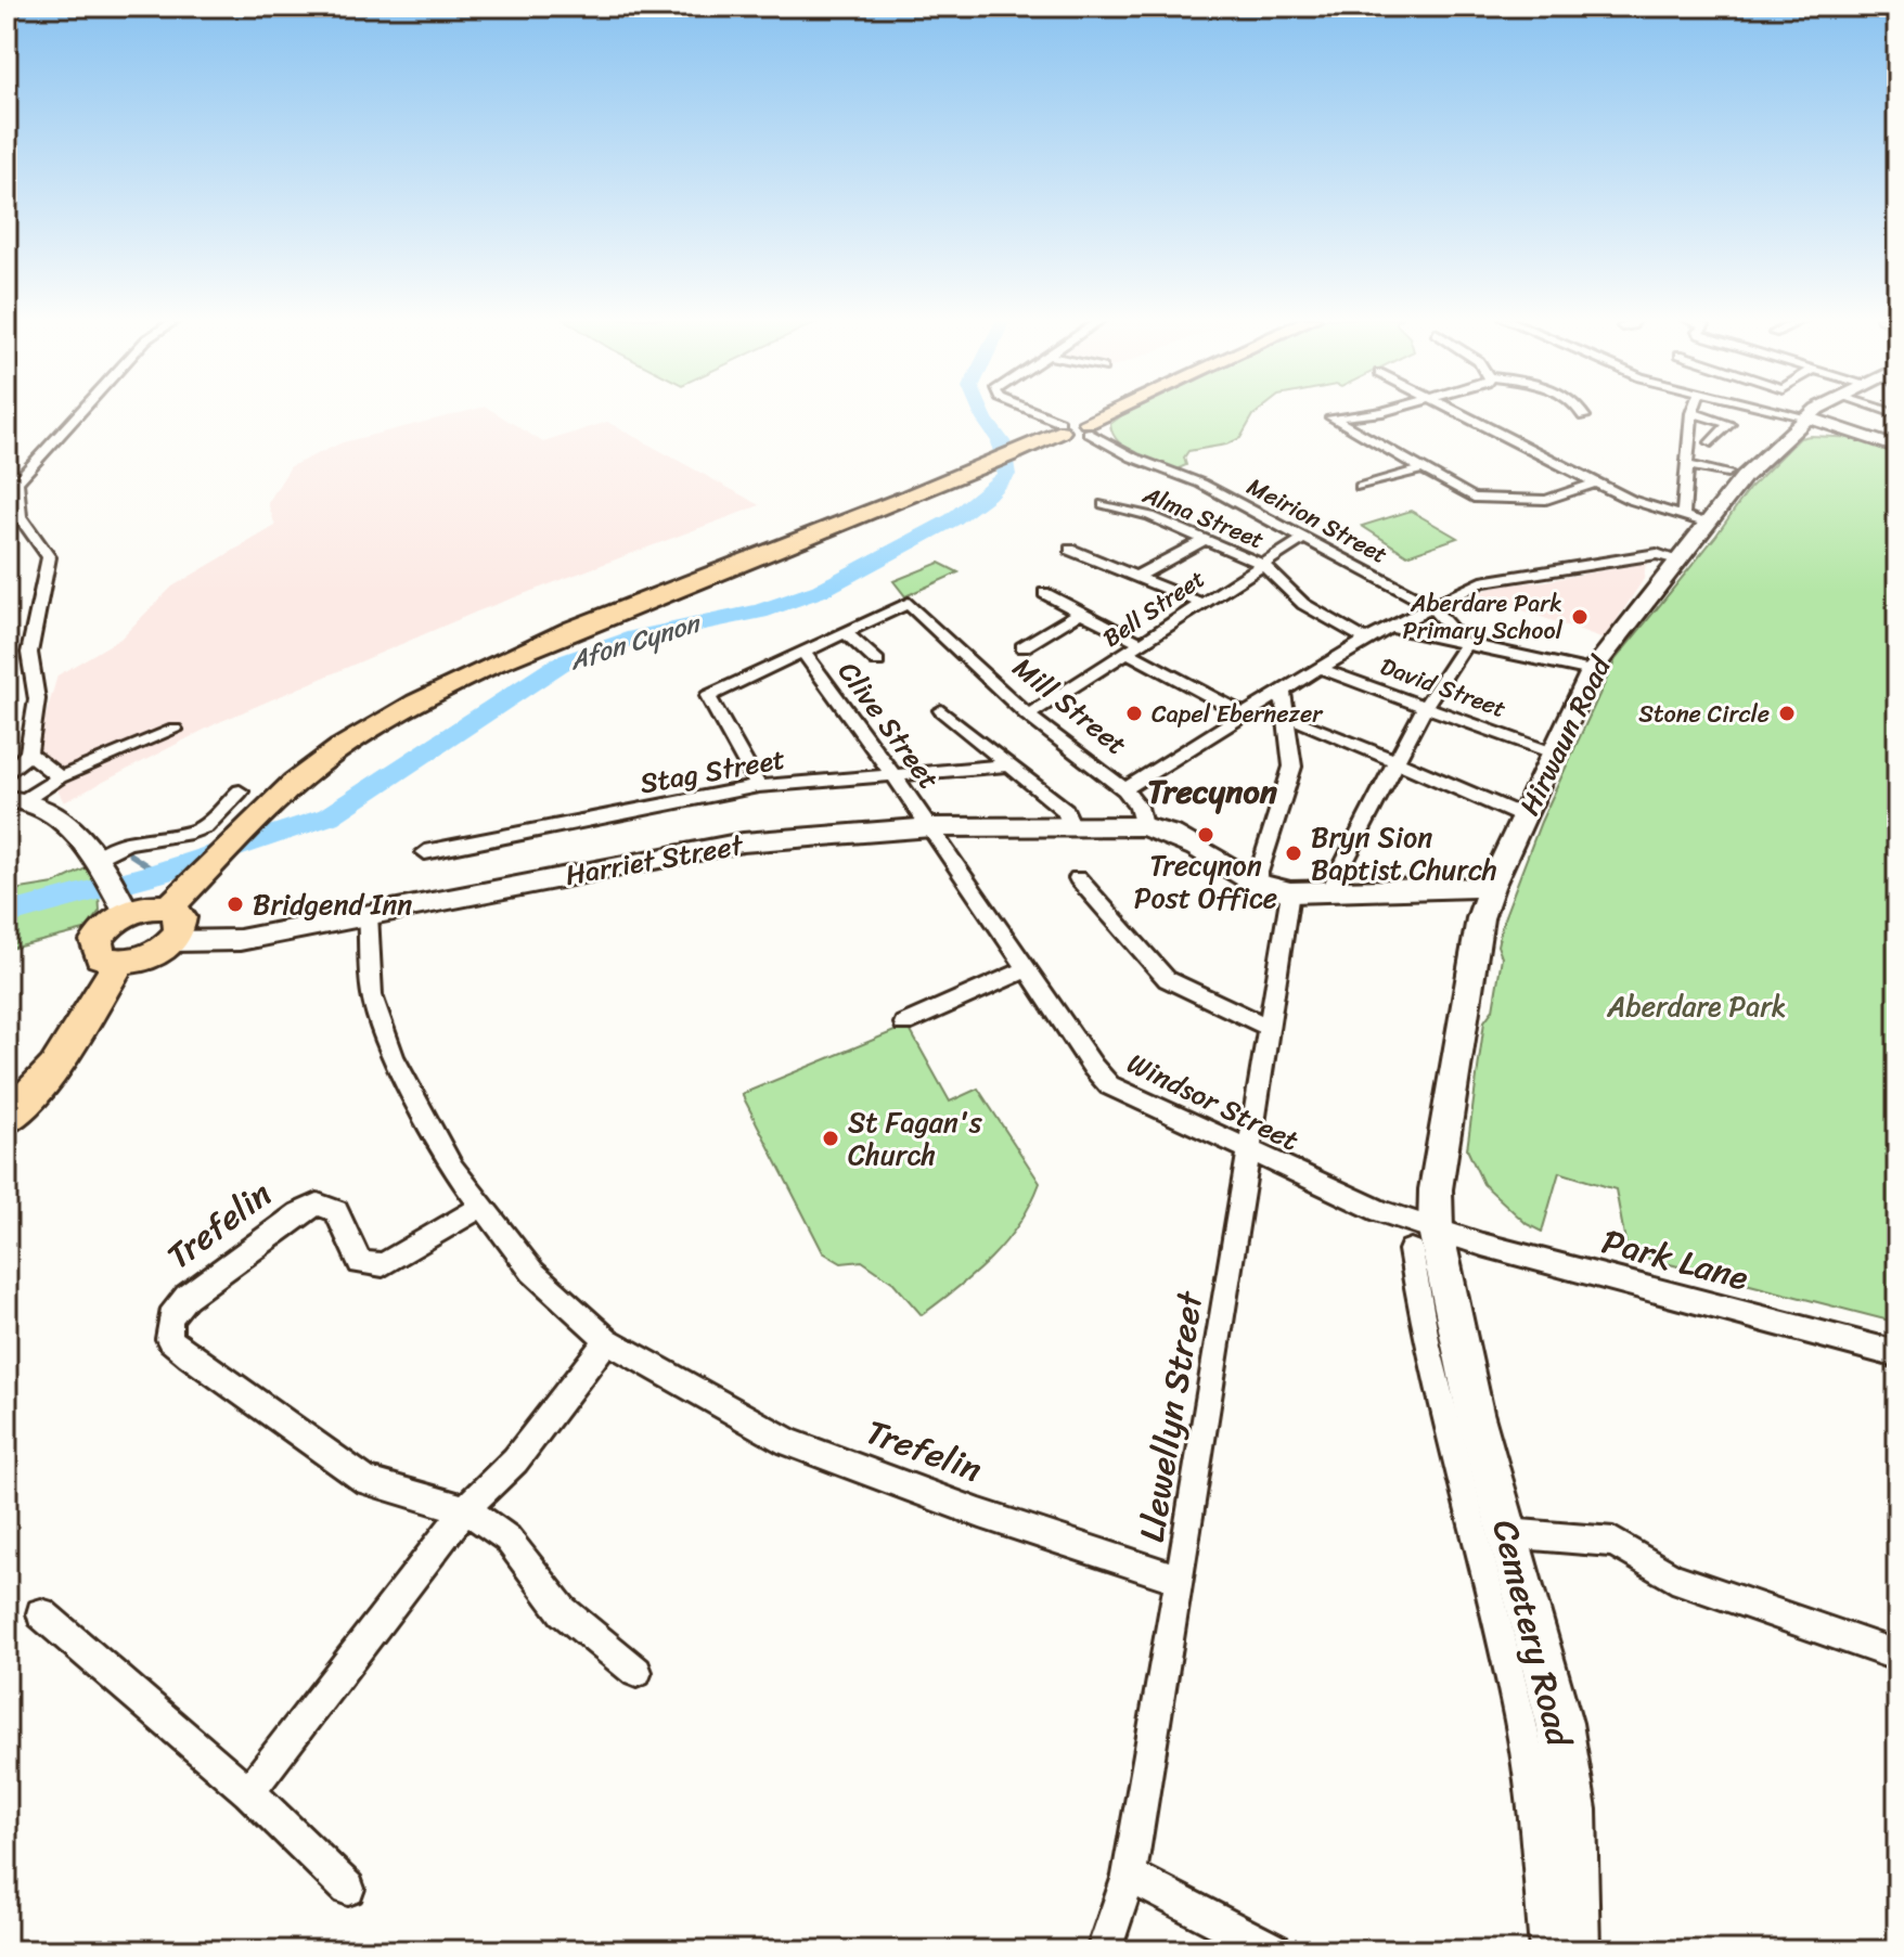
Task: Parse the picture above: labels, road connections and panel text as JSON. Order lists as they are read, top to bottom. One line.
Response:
{"streets":{"main road":["Hirwaun Road","Harriet Street","Cemetery Road"],"street":["Alma Street","Meirion Street","Bell Street","David Street","Mill Street","Clive Street","Stag Street","Windsor Street","Trefelin","Park Lane","Llewellyn Street"]},"crossings":[["Alma Street","Bell Street"],["Meirion Street","Bell Street"],["Bell Street","Mill Street"],["David Street","Hirwaun Road"],["Mill Street","Harriet Street"],["Clive Street","Stag Street"],["Clive Street","Harriet Street"],["Clive Street","Windsor Street"],["Hirwaun Road","Windsor Street"],["Hirwaun Road","Park Lane"],["Hirwaun Road","Cemetery Road"],["Harriet Street","Windsor Street"],["Harriet Street","Trefelin"],["Windsor Street","Park Lane"],["Windsor Street","Llewellyn Street"],["Windsor Street","Cemetery Road"],["Trefelin","Llewellyn Street"],["Park Lane","Cemetery Road"]],"districts":["Trecynon"],"water":["Afon Cynon"],"parks":["Aberdare Park"],"places":["Aberdare Park Primary School","Capel Ebernezer","Stone Circle","Trecynon Post Office","Bryn Sion Baptist Church","Bridgend Inn","St Fagan's Church"]}
